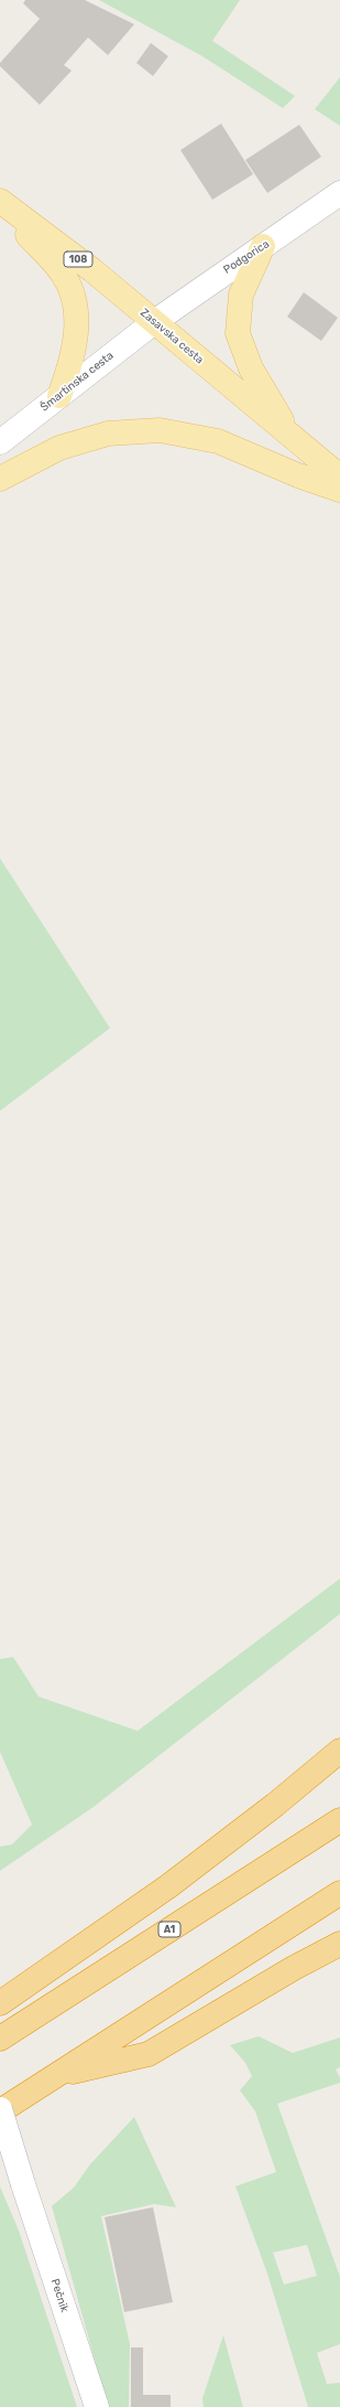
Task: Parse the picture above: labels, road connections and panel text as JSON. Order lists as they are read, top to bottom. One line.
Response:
{"streets":{"highway":["A1"],"main road":["Podgorica","108","Zasavska cesta","Šmartinska cesta","Pečnik"]},"crossings":[["Podgorica","Zasavska cesta"],["Podgorica","Šmartinska cesta"],["Zasavska cesta","Šmartinska cesta"]]}
